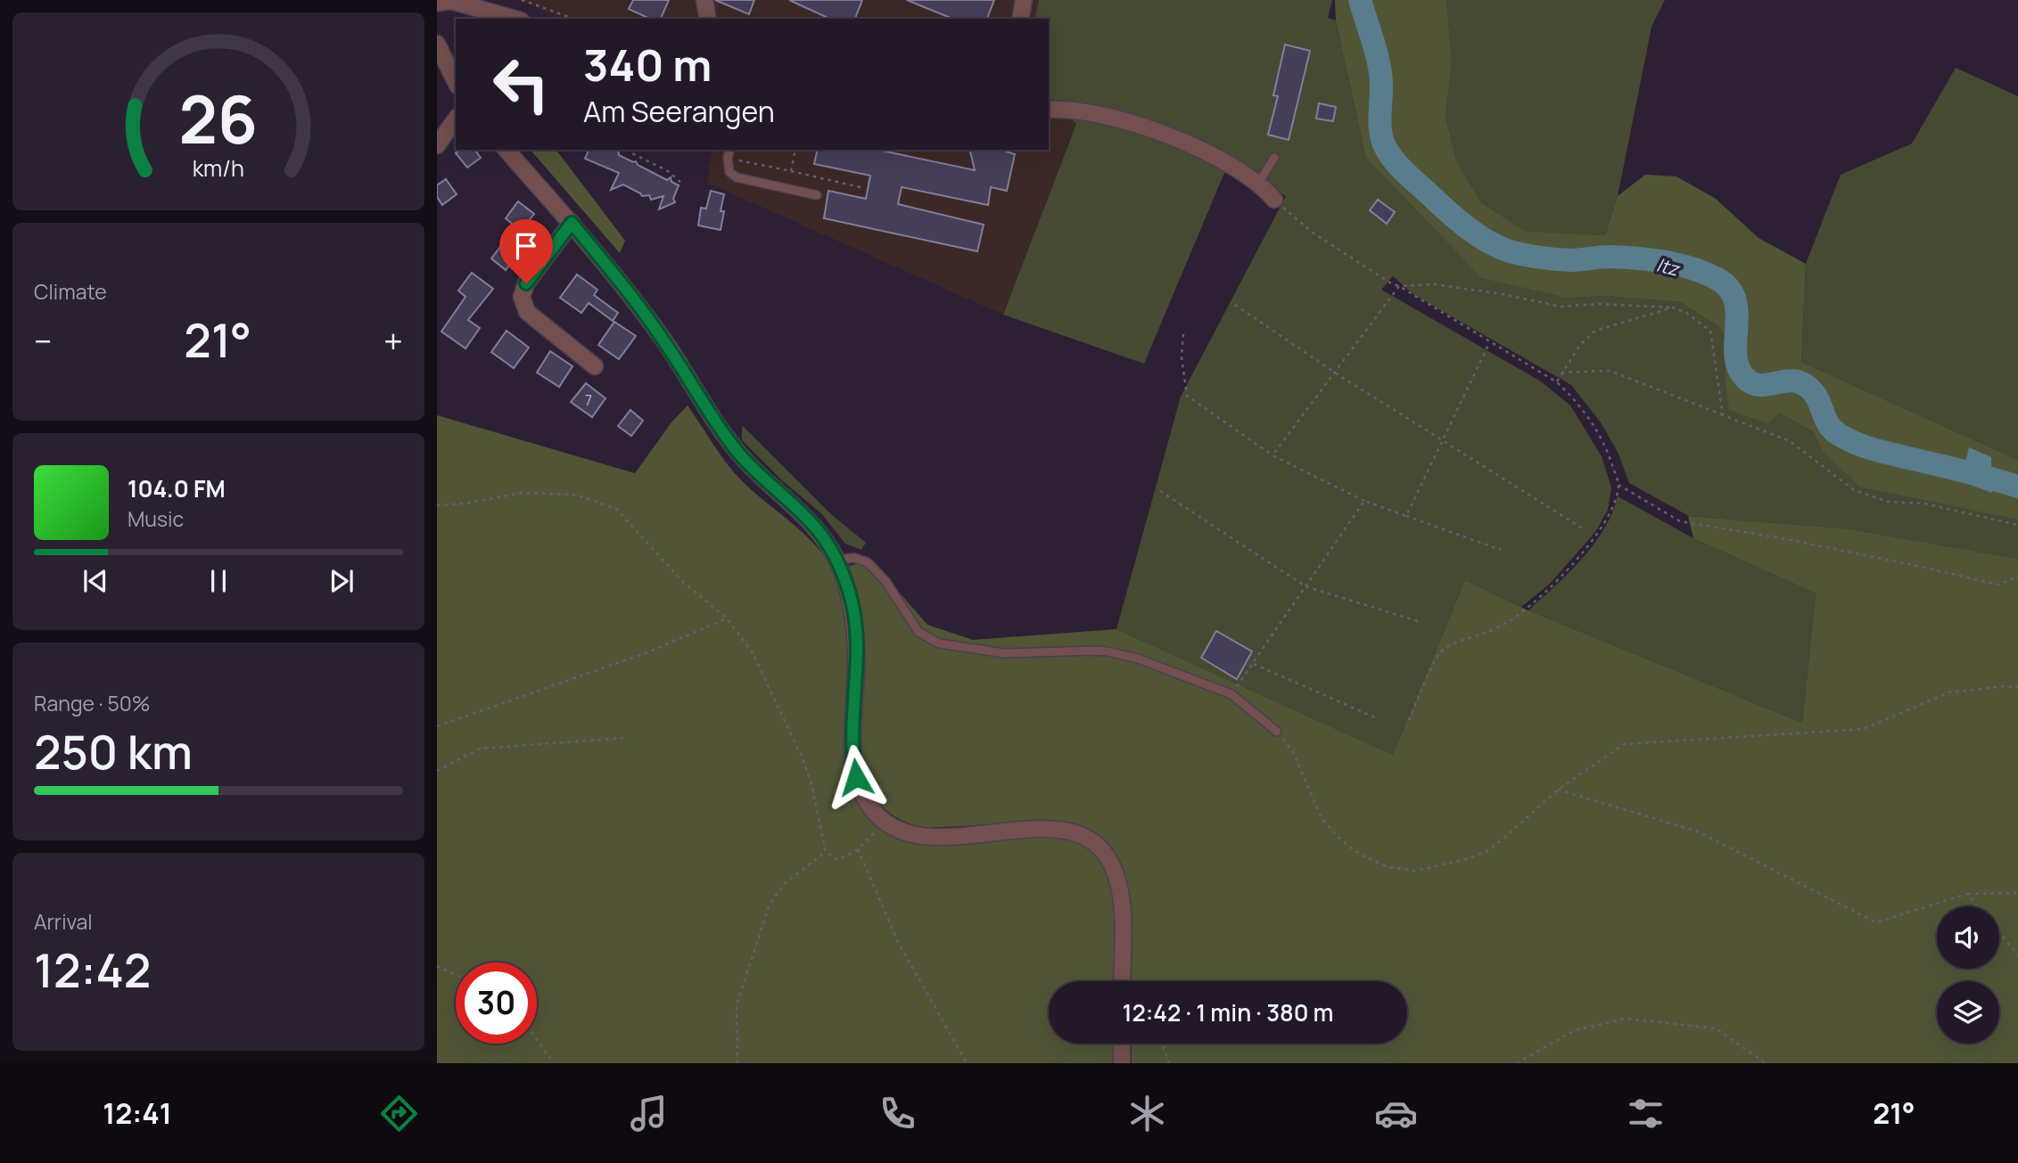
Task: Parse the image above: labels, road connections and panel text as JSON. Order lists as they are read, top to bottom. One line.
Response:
{"water":["Itz"],"house_numbers":["7"],"page":{"turn":["340 m","Am Seerangen"],"tile":["Climate",["Range · 50%","250 km"],["Arrival","12:42"]],"heat":["−","21°","+"],"song":["104.0 FM","Music"],"limit":"30","trip":"12:42 · 1 min · 380 m","tabs":["12:41","21°"],"gauge":["26","km/h"]}}
